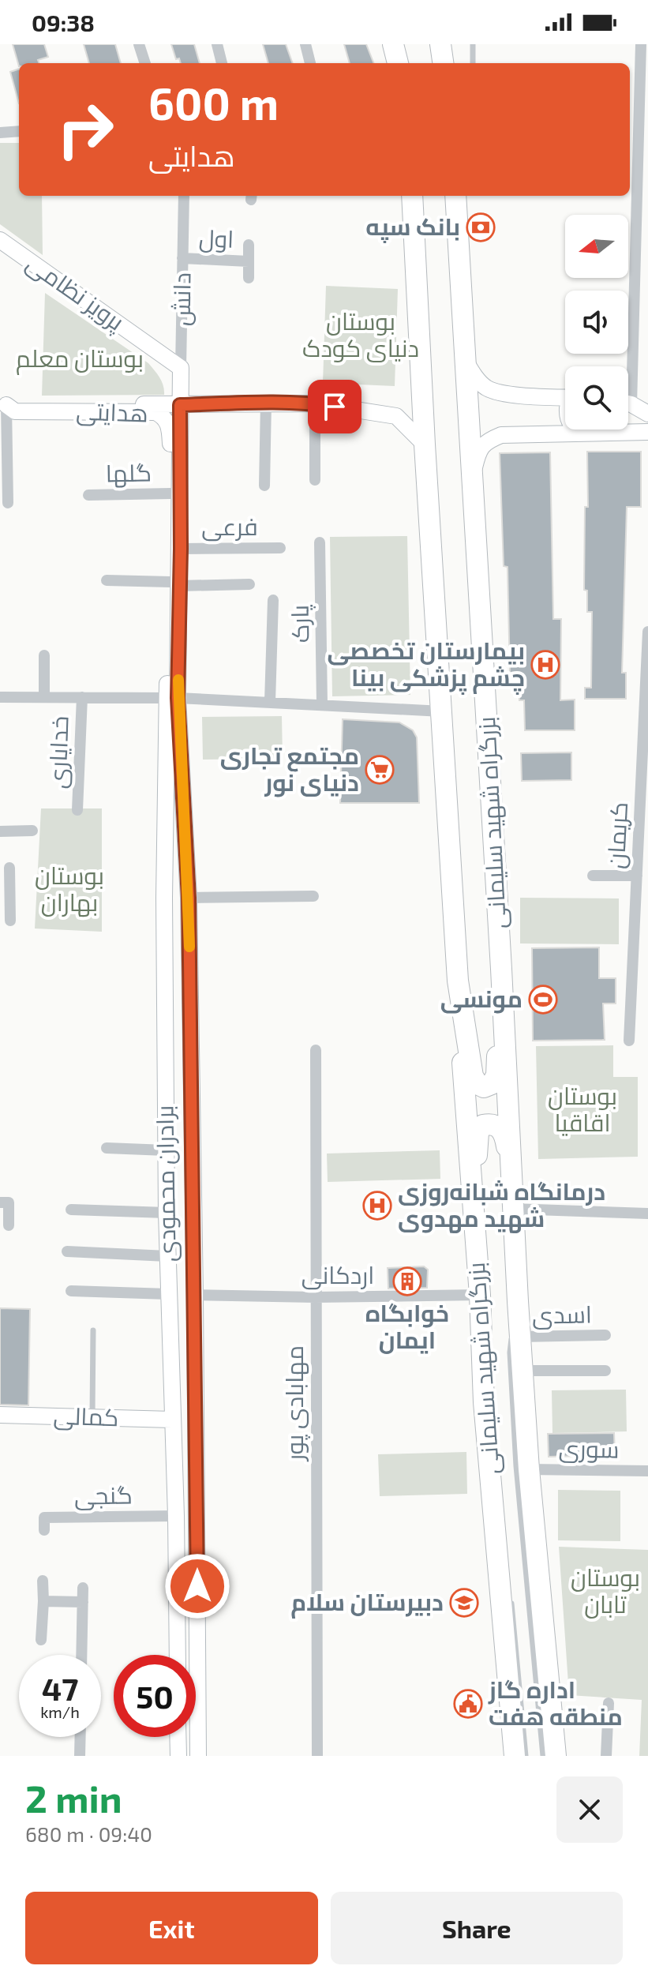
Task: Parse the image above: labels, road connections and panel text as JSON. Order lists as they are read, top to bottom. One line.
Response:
{"streets":{"highway":["بزرگراه شهید سلیمانی"],"main road":["پرویز نظامی","دانش","هدایتی","برادران محمودی","کمالی"],"street":["اول","گلها","فرعی","پارک","خدایاری","کریمان","اردکانی","اسدی","مهابادی پور","سوری","گنجی"]},"crossings":[["اول","دانش"],["پرویز نظامی","دانش"],["دانش","هدایتی"],["هدایتی","گلها"],["هدایتی","برادران محمودی"],["بزرگراه شهید سلیمانی","اردکانی"],["بزرگراه شهید سلیمانی","اسدی"],["بزرگراه شهید سلیمانی","سوری"],["برادران محمودی","اردکانی"],["برادران محمودی","کمالی"],["برادران محمودی","گنجی"],["اردکانی","مهابادی پور"]],"parks":["بوستان دنیای کودک","بوستان معلم","بوستان بهاران","بوستان اقاقیا","بوستان تابان"],"places":{"bank":["بانک سپه"],"hospital":["بیمارستان تخصصی چشم پزشکی بینا","درمانگاه شبانه‌روزی شهید مهدوی"],"supermarket":["مجتمع تجاری دنیای نور"],"sports":["مونسی"],"building":["خوابگاه ایمان"],"school or university":["دبیرستان سلام"],"public building":["اداره گاز منطقه هفت"]},"north":"left","page":{"status":"09:38","turn":["600 m","هدایتی"],"speed":"47 km/h","limit":"50","heading":["2 min","680 m · 09:40"],"buttons":["Exit","Share"]}}
